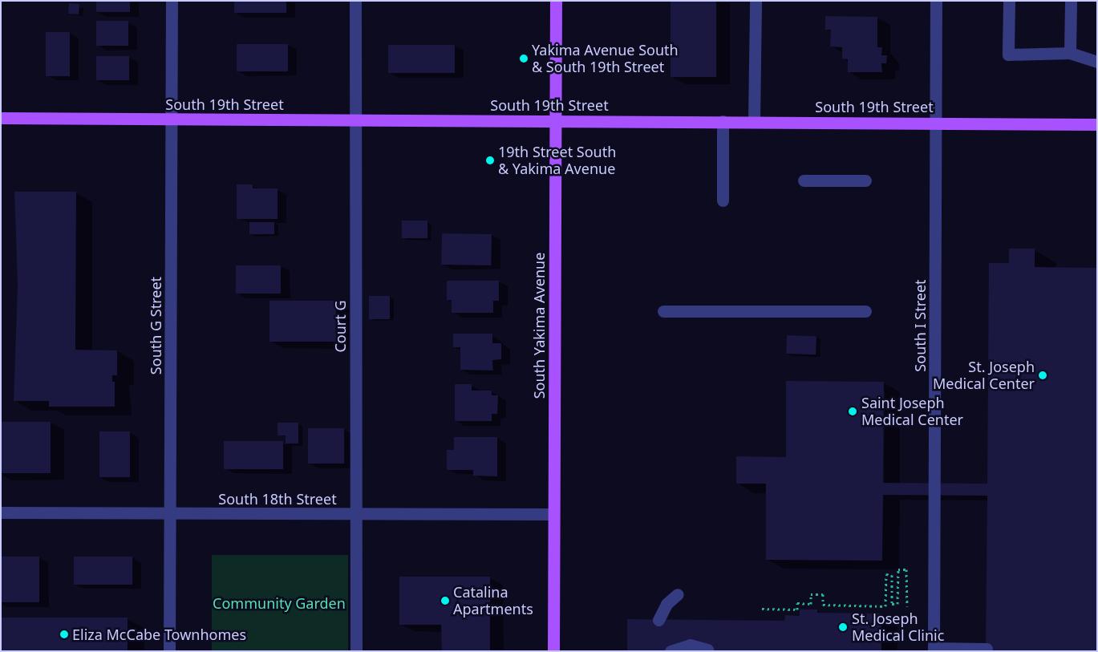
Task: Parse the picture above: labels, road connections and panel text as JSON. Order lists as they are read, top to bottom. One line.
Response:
{"streets":{"main road":["South 19th Street","South Yakima Avenue"],"street":["South G Street","South I Street","Court G","South 18th Street"]},"crossings":[["South 19th Street","South G Street"],["South 19th Street","South Yakima Avenue"],["South 19th Street","South I Street"],["South 19th Street","Court G"],["South G Street","South 18th Street"],["South Yakima Avenue","South 18th Street"],["Court G","South 18th Street"]],"parks":["Community Garden"],"places":["Yakima Avenue South & South 19th Street","19th Street South & Yakima Avenue","St. Joseph Medical Center","Saint Joseph Medical Center","Catalina Apartments","St. Joseph Medical Clinic","Eliza McCabe Townhomes"]}
